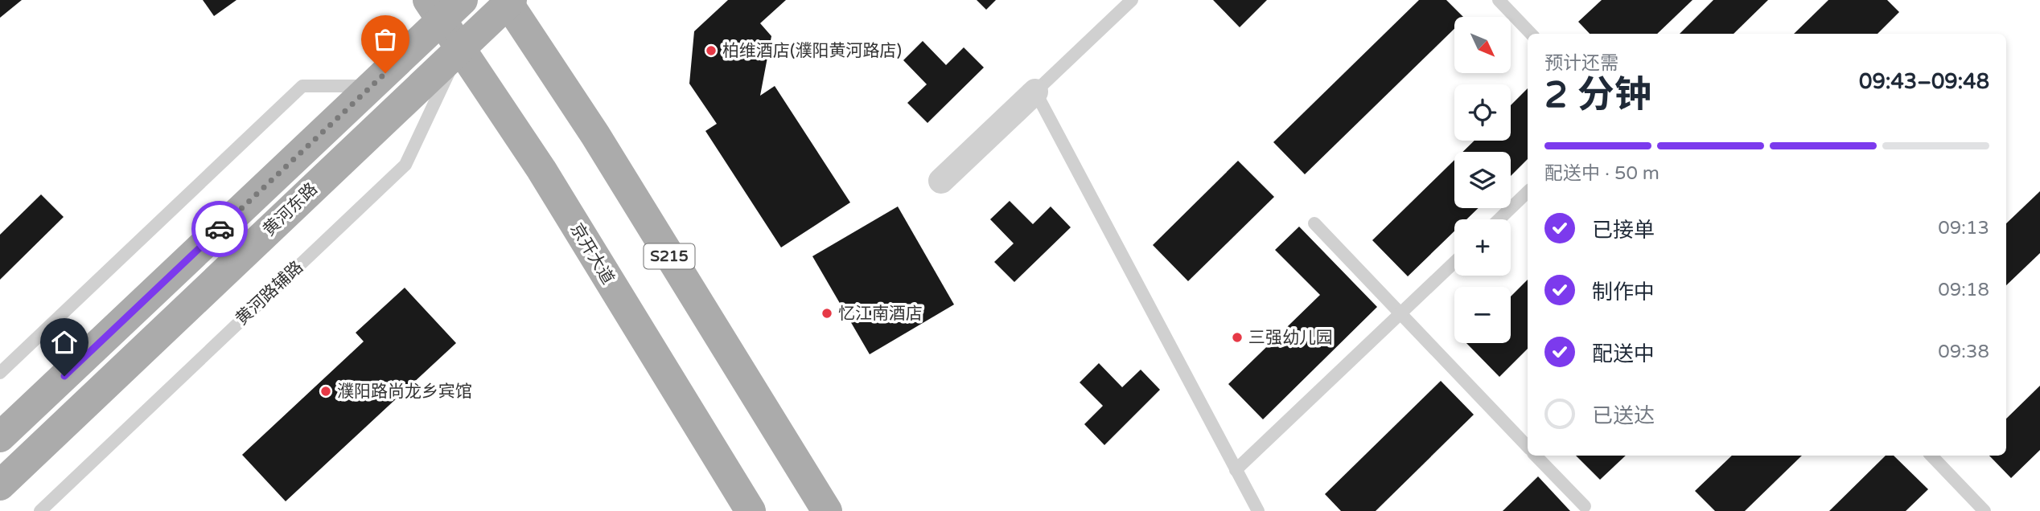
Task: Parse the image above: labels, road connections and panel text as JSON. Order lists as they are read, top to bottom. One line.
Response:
{"streets":{"main road":["黄河东路","京开大道","S215"],"lane":["黄河路辅路"]},"crossings":[["黄河东路","京开大道"],["黄河东路","S215"],["黄河东路","黄河路辅路"],["京开大道","黄河路辅路"]],"places":["柏维酒店(濮阳黄河路店)","忆江南酒店","三强幼儿园","濮阳路尚龙乡宾馆"],"north":"bottom right","page":{"map_buttons":["+","−"],"heading":["2 分钟","预计还需","09:43–09:48"],"bar":"配送中 · 50 m","list":[["已接单","09:13"],["制作中","09:18"],["配送中","09:38"],"已送达"]}}
